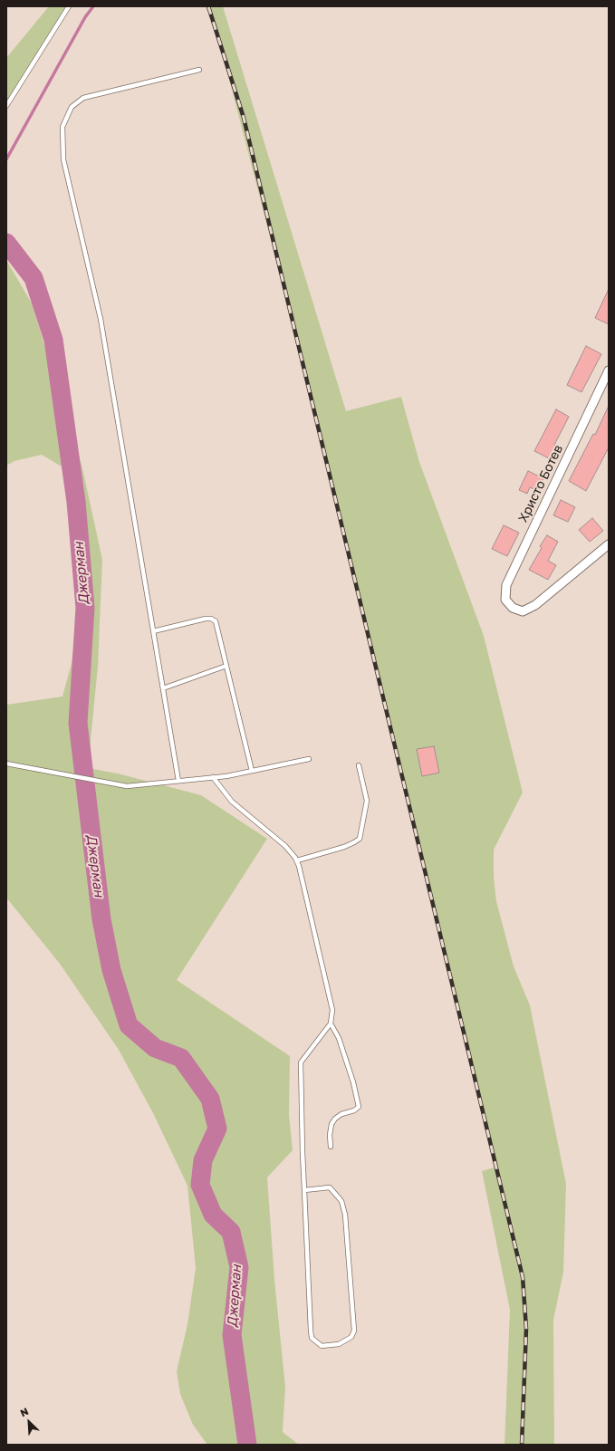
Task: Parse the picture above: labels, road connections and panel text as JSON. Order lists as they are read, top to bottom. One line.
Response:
{"streets":{"street":["Христо Ботев"]},"water":["Джерман"],"north":"top left"}
